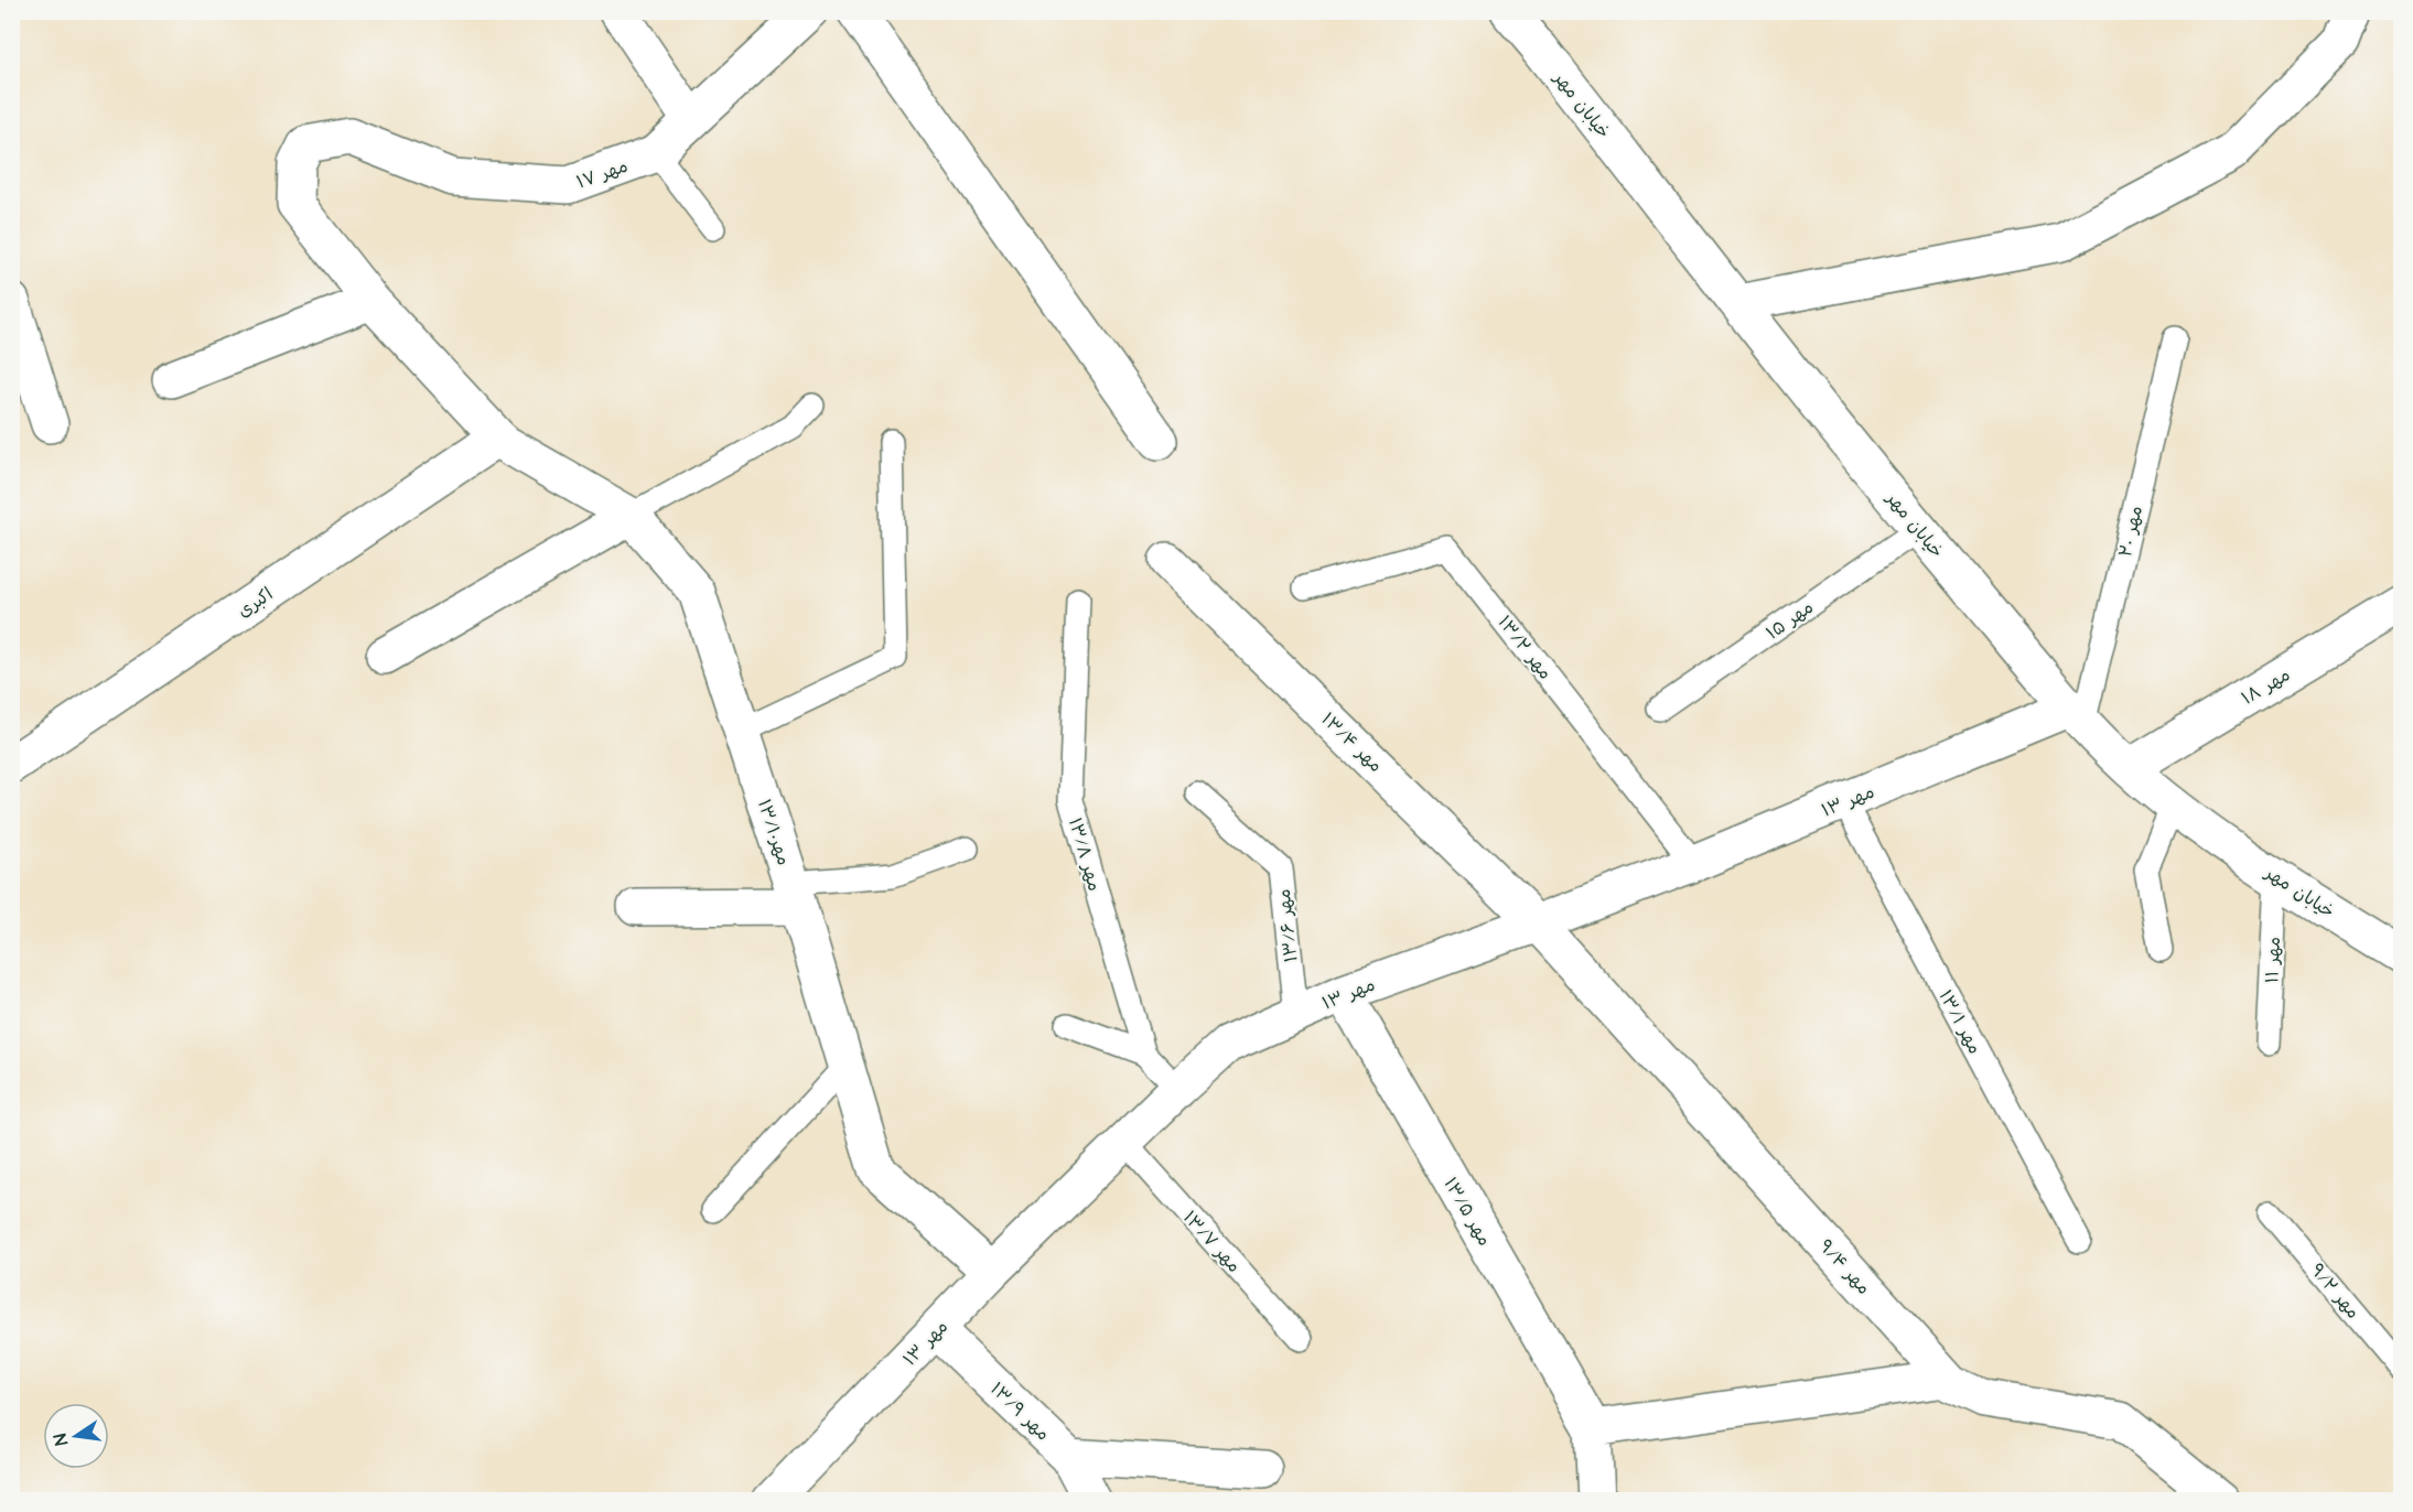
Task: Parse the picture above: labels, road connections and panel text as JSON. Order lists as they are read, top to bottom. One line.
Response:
{"streets":{"street":["خیابان مهر","مهر ۱۷","اکبری","مهر ۱۸","مهر ۱۳/۴","مهر ۱۳","مهر۱۳/۱۰","مهر ۱۳/۵","مهر ۹/۴","مهر ۱۳/۹"],"lane":["مهر ۲۰","مهر ۱۵","مهر ۱۳/۲","مهر ۱۳/۸","مهر ۱۳/۶","مهر ۱۱","مهر ۱۳/۱","مهر ۱۳/۷","مهر ۹/۲"]},"crossings":[["خیابان مهر","مهر ۲۰"],["خیابان مهر","مهر ۱۵"],["خیابان مهر","مهر ۱۸"],["خیابان مهر","مهر ۱۳"],["خیابان مهر","مهر ۱۱"],["مهر ۱۷","مهر۱۳/۱۰"],["مهر ۲۰","مهر ۱۳"],["اکبری","مهر۱۳/۱۰"],["مهر ۱۳/۲","مهر ۱۳"],["مهر ۱۳/۴","مهر ۱۳"],["مهر ۱۳/۴","مهر ۹/۴"],["مهر ۱۳","مهر۱۳/۱۰"],["مهر ۱۳","مهر ۱۳/۸"],["مهر ۱۳","مهر ۱۳/۶"],["مهر ۱۳","مهر ۱۳/۱"],["مهر ۱۳","مهر ۱۳/۵"],["مهر ۱۳","مهر ۱۳/۷"],["مهر ۱۳","مهر ۹/۴"],["مهر ۱۳","مهر ۱۳/۹"]],"north":"left"}
